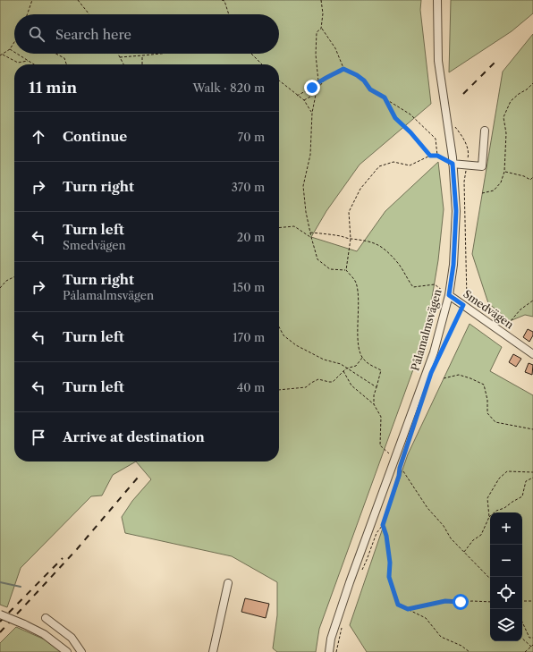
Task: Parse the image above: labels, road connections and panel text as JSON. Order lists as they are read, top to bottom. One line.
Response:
{"streets":{"street":["Smedvägen","Pålamalmsvägen"]},"crossings":[["Smedvägen","Pålamalmsvägen"]],"page":{"search":"Search here","heading":["11 min","Walk · 820 m"],"list":[["Continue","70 m"],["Turn right","370 m"],["Turn left","Smedvägen","20 m"],["Turn right","Pålamalmsvägen","150 m"],["Turn left","170 m"],["Turn left","40 m"],"Arrive at destination"],"map_buttons":["+","−"]}}
